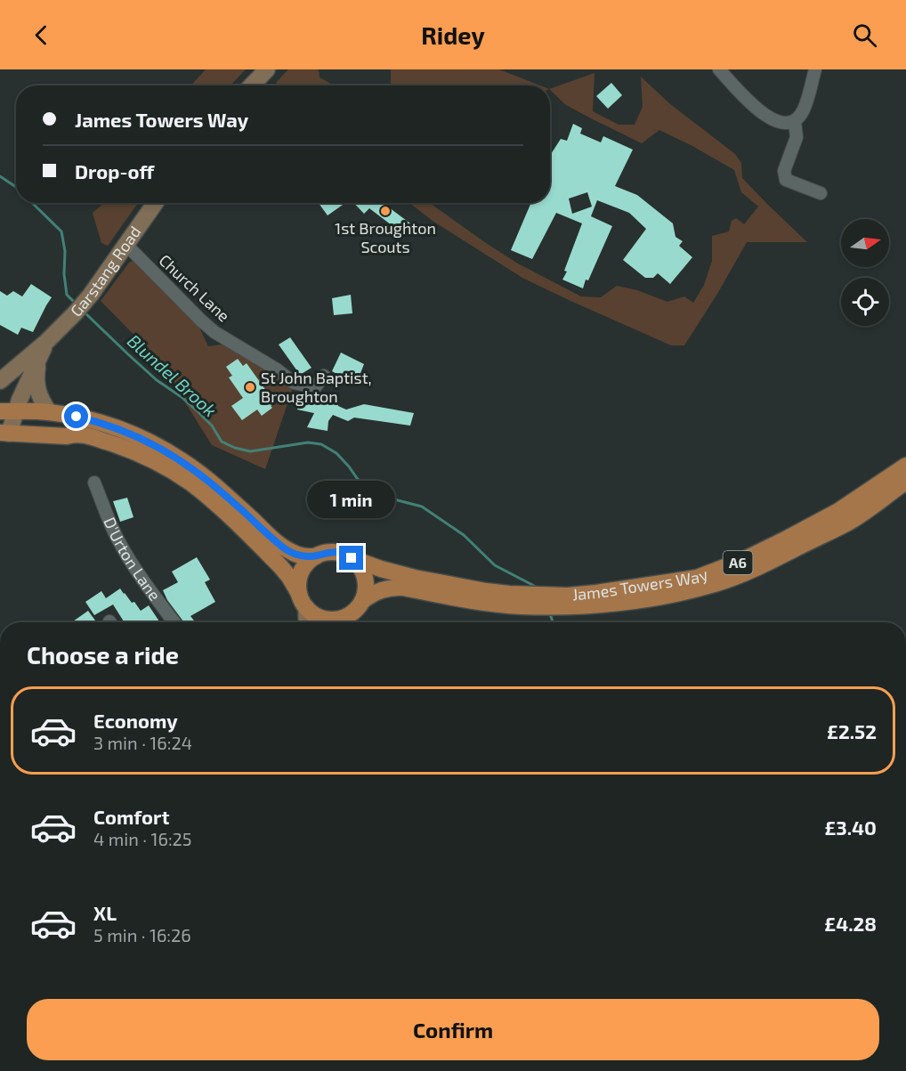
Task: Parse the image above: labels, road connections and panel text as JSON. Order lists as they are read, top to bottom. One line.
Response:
{"streets":{"main road":["A6","James Towers Way"],"street":["Garstang Road","Church Lane","D'Urton Lane"]},"crossings":[["Garstang Road","Church Lane"],["Garstang Road","A6"],["A6","James Towers Way"]],"water":["Blundel Brook"],"places":["1st Broughton Scouts","St John Baptist, Broughton"],"north":"right","page":{"header":"Ridey","banner":["James Towers Way","Drop-off"],"bubble":"1 min","heading":"Choose a ride","list":[{"name":"Economy","note":"3 min · 16:24","value":"£2.52"},{"name":"Comfort","note":"4 min · 16:25","value":"£3.40"},{"name":"XL","note":"5 min · 16:26","value":"£4.28"}],"buttons":"Confirm"}}
